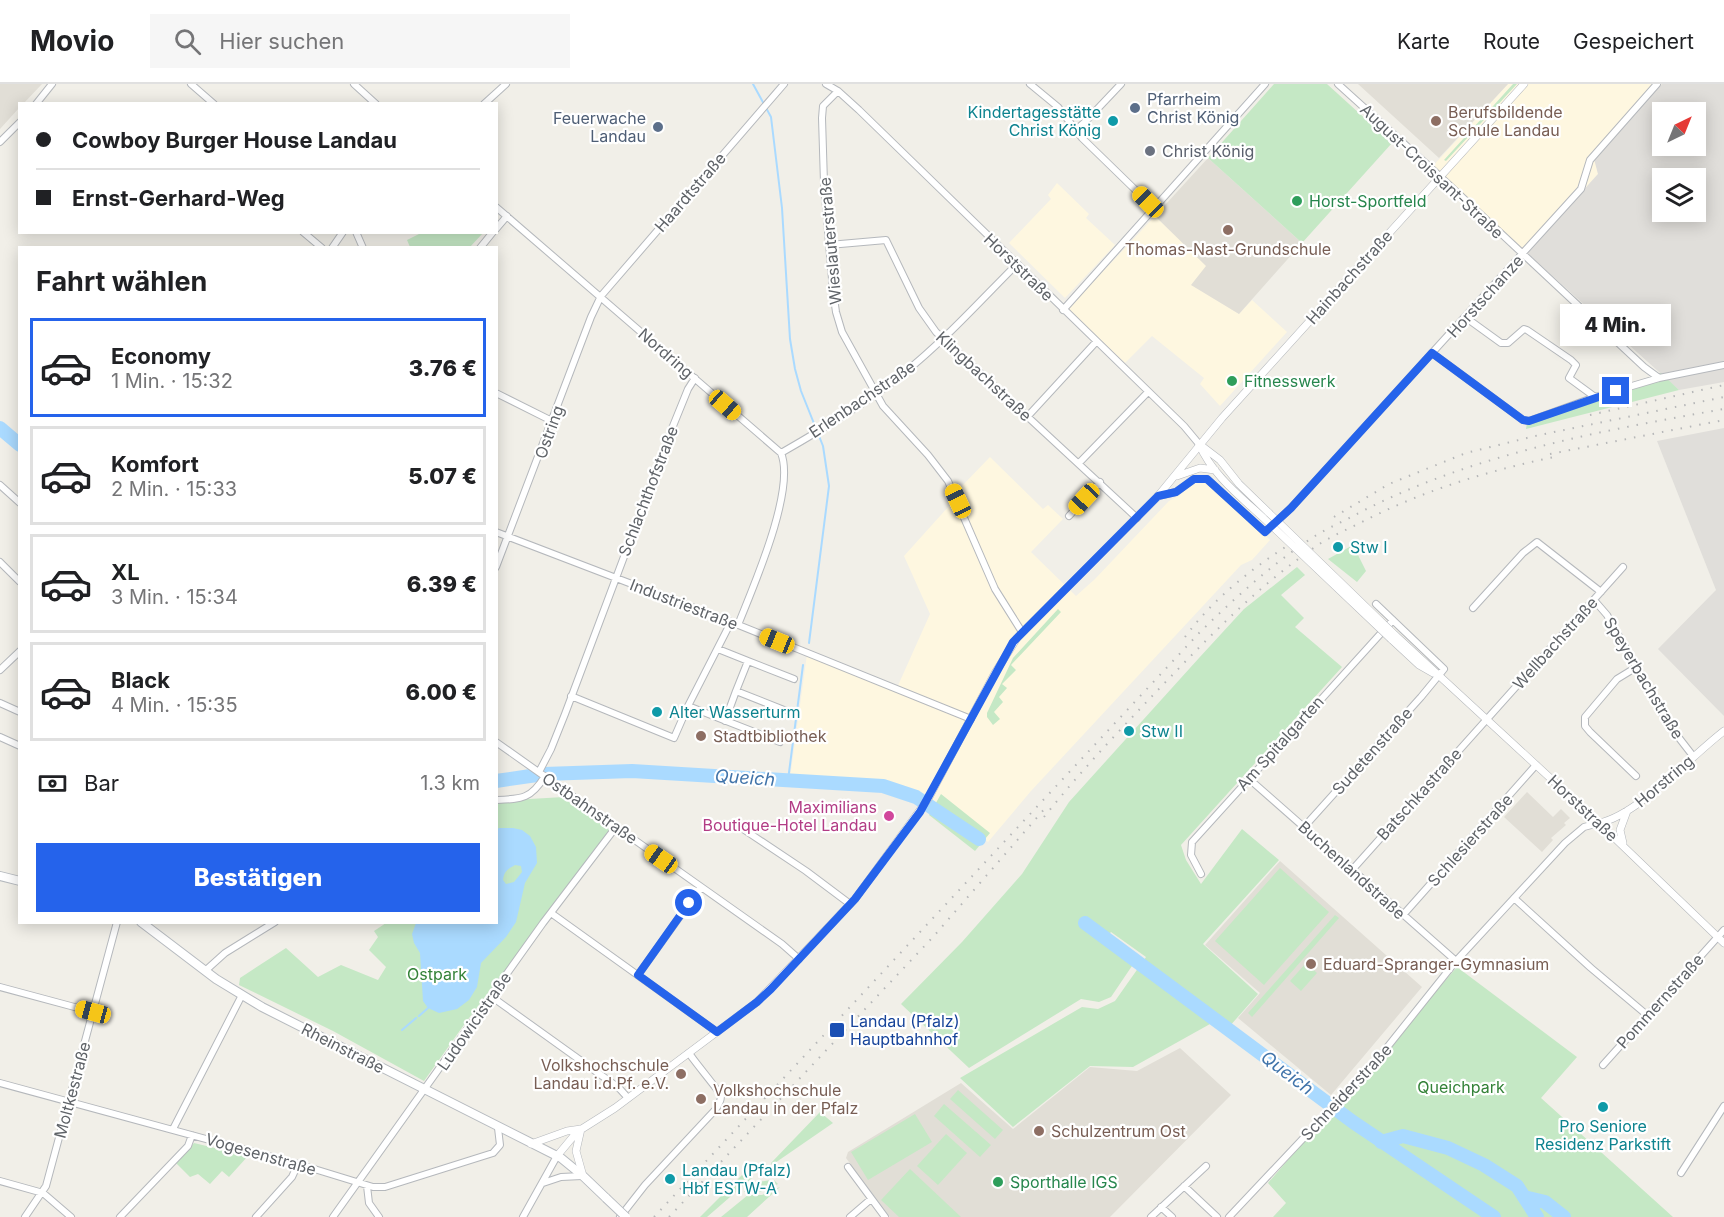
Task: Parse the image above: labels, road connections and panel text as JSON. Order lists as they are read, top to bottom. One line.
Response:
{"streets":{"main road":["Rheinstraße"],"street":["August-Croissant-Straße","Haardtstraße","Wieslauterstraße","Horststraße","Hainbachstraße","Horstschanze","Nordring","Klingbachstraße","Erlenbachstraße","Ostring","Schlachthofstraße","Industriestraße","Wellbachstraße","Speyerbachstraße","Am Spitalgarten","Sudetenstraße","Horstring","Batschkastraße","Ostbahnstraße","Schlesierstraße","Buchenlandstraße","Pommernstraße","Ludowicistraße","Moltkestraße","Schneiderstraße","Vogesenstraße"]},"crossings":[["August-Croissant-Straße","Hainbachstraße"],["August-Croissant-Straße","Horstschanze"],["Haardtstraße","Nordring"],["Haardtstraße","Ostring"],["Wieslauterstraße","Horststraße"],["Wieslauterstraße","Hainbachstraße"],["Wieslauterstraße","Klingbachstraße"],["Wieslauterstraße","Erlenbachstraße"],["Horststraße","Hainbachstraße"],["Horststraße","Erlenbachstraße"],["Horststraße","Wellbachstraße"],["Horststraße","Am Spitalgarten"],["Horststraße","Sudetenstraße"],["Horststraße","Horstring"],["Horststraße","Batschkastraße"],["Horststraße","Schlesierstraße"],["Horststraße","Pommernstraße"],["Horststraße","Schneiderstraße"],["Hainbachstraße","Horstschanze"],["Hainbachstraße","Klingbachstraße"],["Hainbachstraße","Industriestraße"],["Hainbachstraße","Ostbahnstraße"],["Nordring","Erlenbachstraße"],["Nordring","Ostring"],["Nordring","Schlachthofstraße"],["Klingbachstraße","Erlenbachstraße"],["Ostring","Industriestraße"],["Schlachthofstraße","Industriestraße"],["Schlachthofstraße","Ostbahnstraße"],["Wellbachstraße","Speyerbachstraße"],["Wellbachstraße","Batschkastraße"],["Speyerbachstraße","Horstring"],["Am Spitalgarten","Buchenlandstraße"],["Sudetenstraße","Buchenlandstraße"],["Horstring","Schneiderstraße"],["Batschkastraße","Buchenlandstraße"],["Ostbahnstraße","Ludowicistraße"],["Schlesierstraße","Buchenlandstraße"],["Buchenlandstraße","Schneiderstraße"],["Ludowicistraße","Rheinstraße"],["Ludowicistraße","Vogesenstraße"],["Rheinstraße","Vogesenstraße"],["Moltkestraße","Vogesenstraße"]],"water":["Queich"],"parks":["Ostpark","Queichpark"],"places":{"other":["Pfarrheim Christ König","Kindertagesstätte Christ König","Berufsbildende Schule Landau","Feuerwache Landau","Christ König","Horst-Sportfeld","Thomas-Nast-Grundschule","Fitnesswerk","Stw I","Alter Wasserturm","Stw II","Stadtbibliothek","Maximilians Boutique-Hotel Landau","Eduard-Spranger-Gymnasium","Volkshochschule Landau i.d.Pf. e.V.","Volkshochschule Landau in der Pfalz","Pro Seniore Residenz Parkstift","Schulzentrum Ost","Landau (Pfalz) Hbf ESTW-A","Sporthalle IGS"],"transit":["Landau (Pfalz) Hauptbahnhof"]},"north":"top right","page":{"header":"Movio","search":"Hier suchen","nav":["Karte","Route","Gespeichert"],"banner":["Cowboy Burger House Landau","Ernst-Gerhard-Weg"],"heading":"Fahrt wählen","bubble":"4 Min.","list":[{"name":"Economy","note":"1 Min. · 15:32","value":"3.76 €"},{"name":"Komfort","note":"2 Min. · 15:33","value":"5.07 €"},{"name":"XL","note":"3 Min. · 15:34","value":"6.39 €"},{"name":"Black","note":"4 Min. · 15:35","value":"6.00 €"}],"pay":["Bar","1.3 km"],"buttons":"Bestätigen"}}
